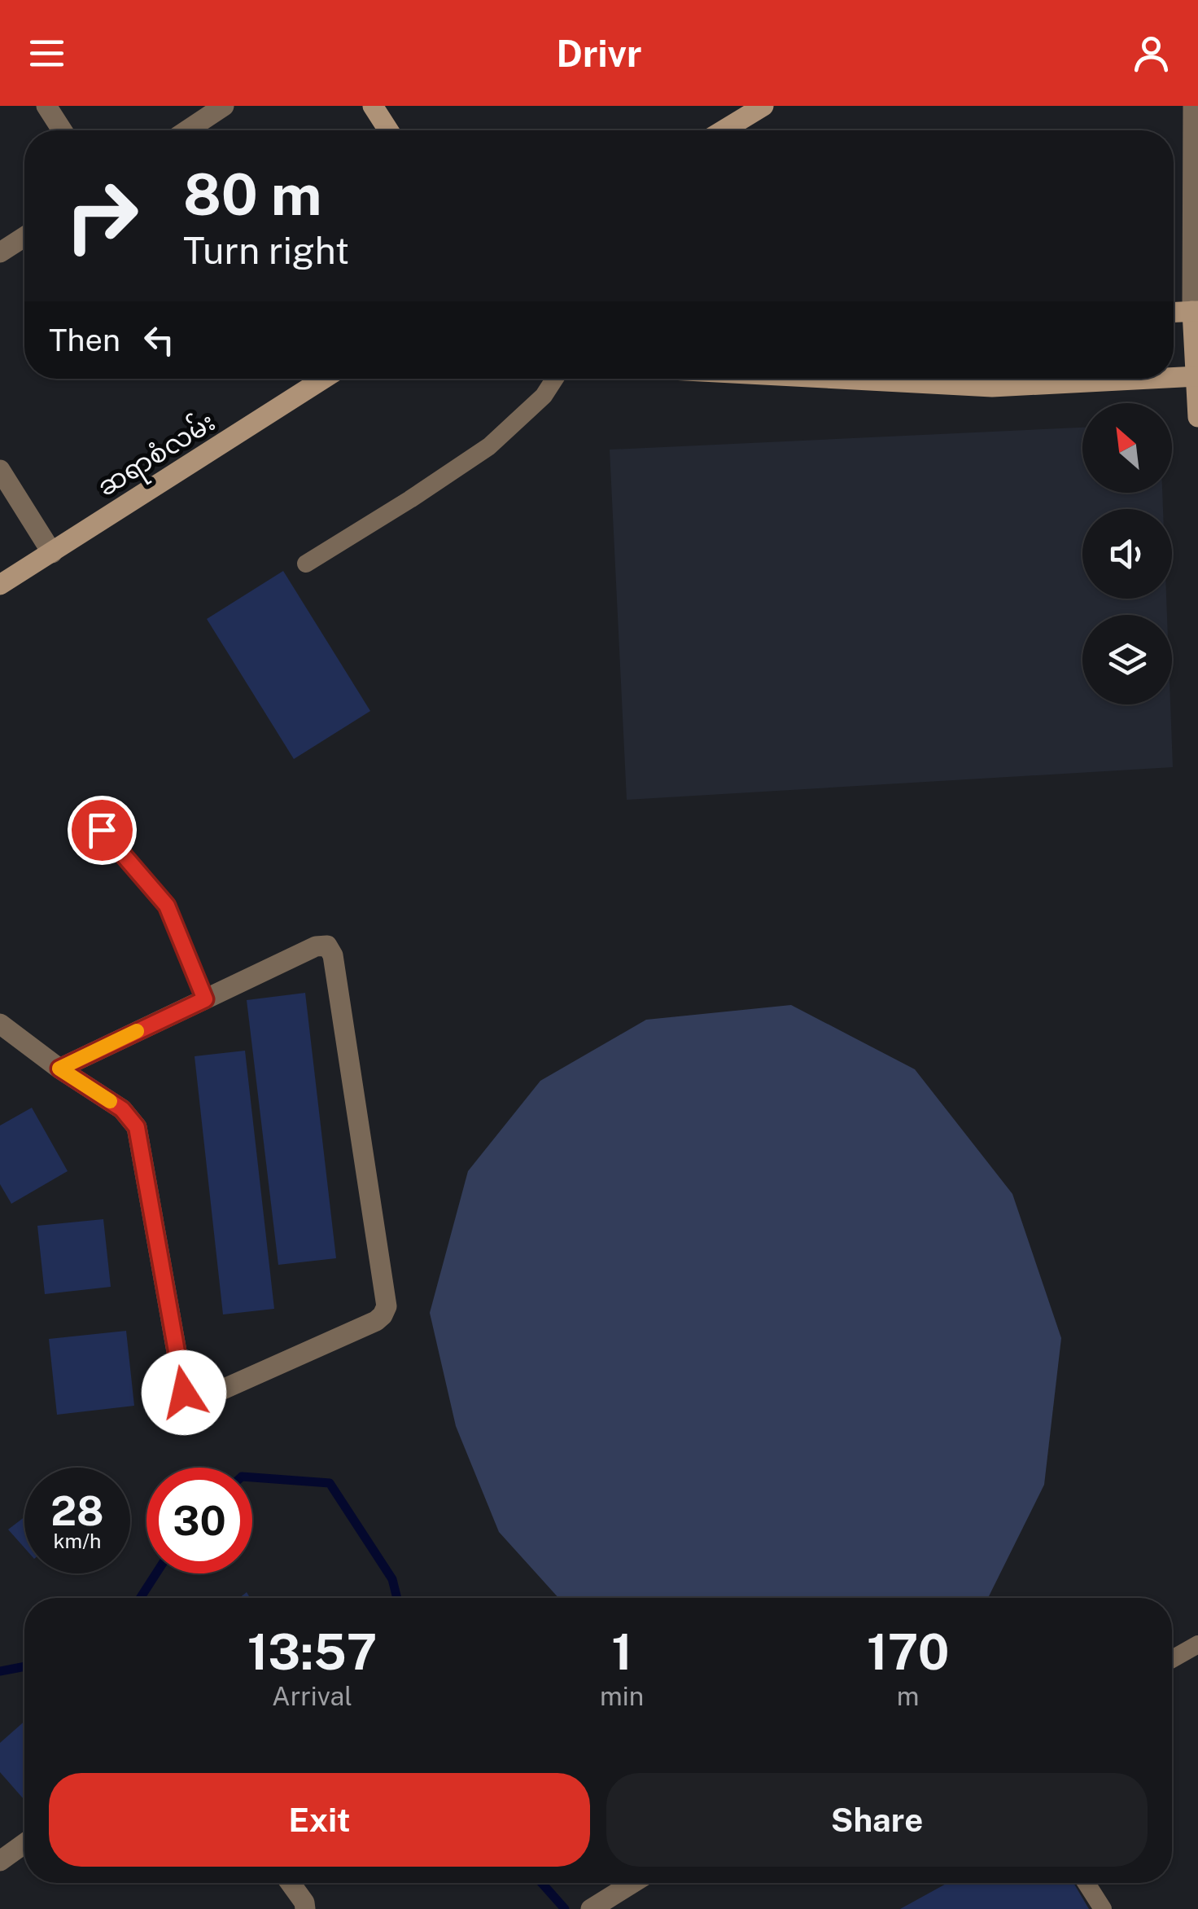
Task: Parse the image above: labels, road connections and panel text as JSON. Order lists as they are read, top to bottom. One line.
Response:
{"streets":{"main road":["ဆရာစံလမ်း"]},"north":"top left","page":{"header":"Drivr","turn":["80 m","Turn right"],"then":"Then","speed":"28 km/h","limit":"30","eta":["13:57","Arrival","1","min","170","m"],"buttons":["Exit","Share"]}}
